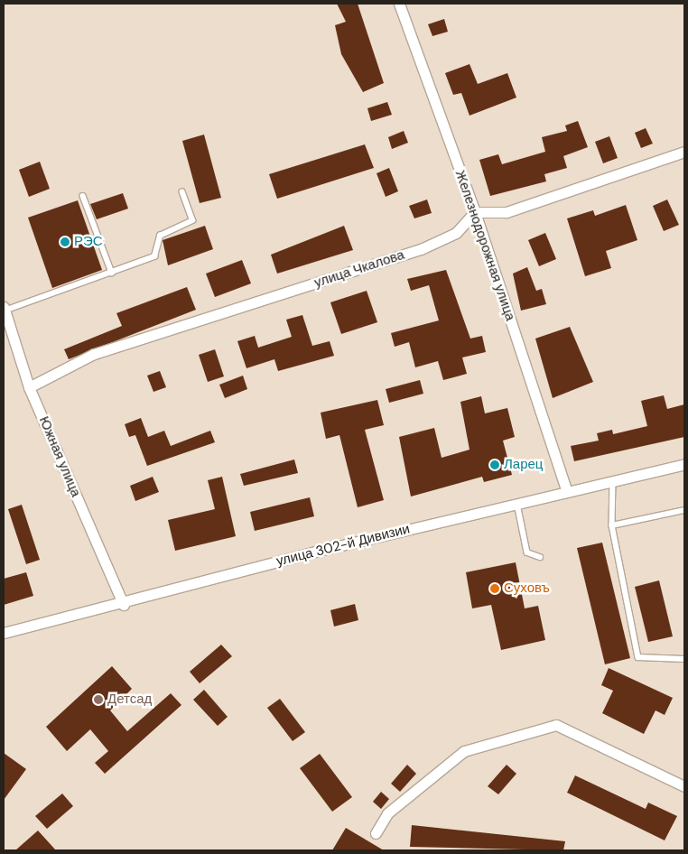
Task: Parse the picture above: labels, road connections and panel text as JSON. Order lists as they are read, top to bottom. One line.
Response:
{"streets":{"street":["Железнодорожная улица","улица Чкалова","Южная улица","улица 302-й Дивизии"]},"crossings":[["Железнодорожная улица","улица Чкалова"],["Железнодорожная улица","улица 302-й Дивизии"],["улица Чкалова","Южная улица"],["Южная улица","улица 302-й Дивизии"]],"places":["РЭС","Ларец","Суховъ","Детсад"]}
